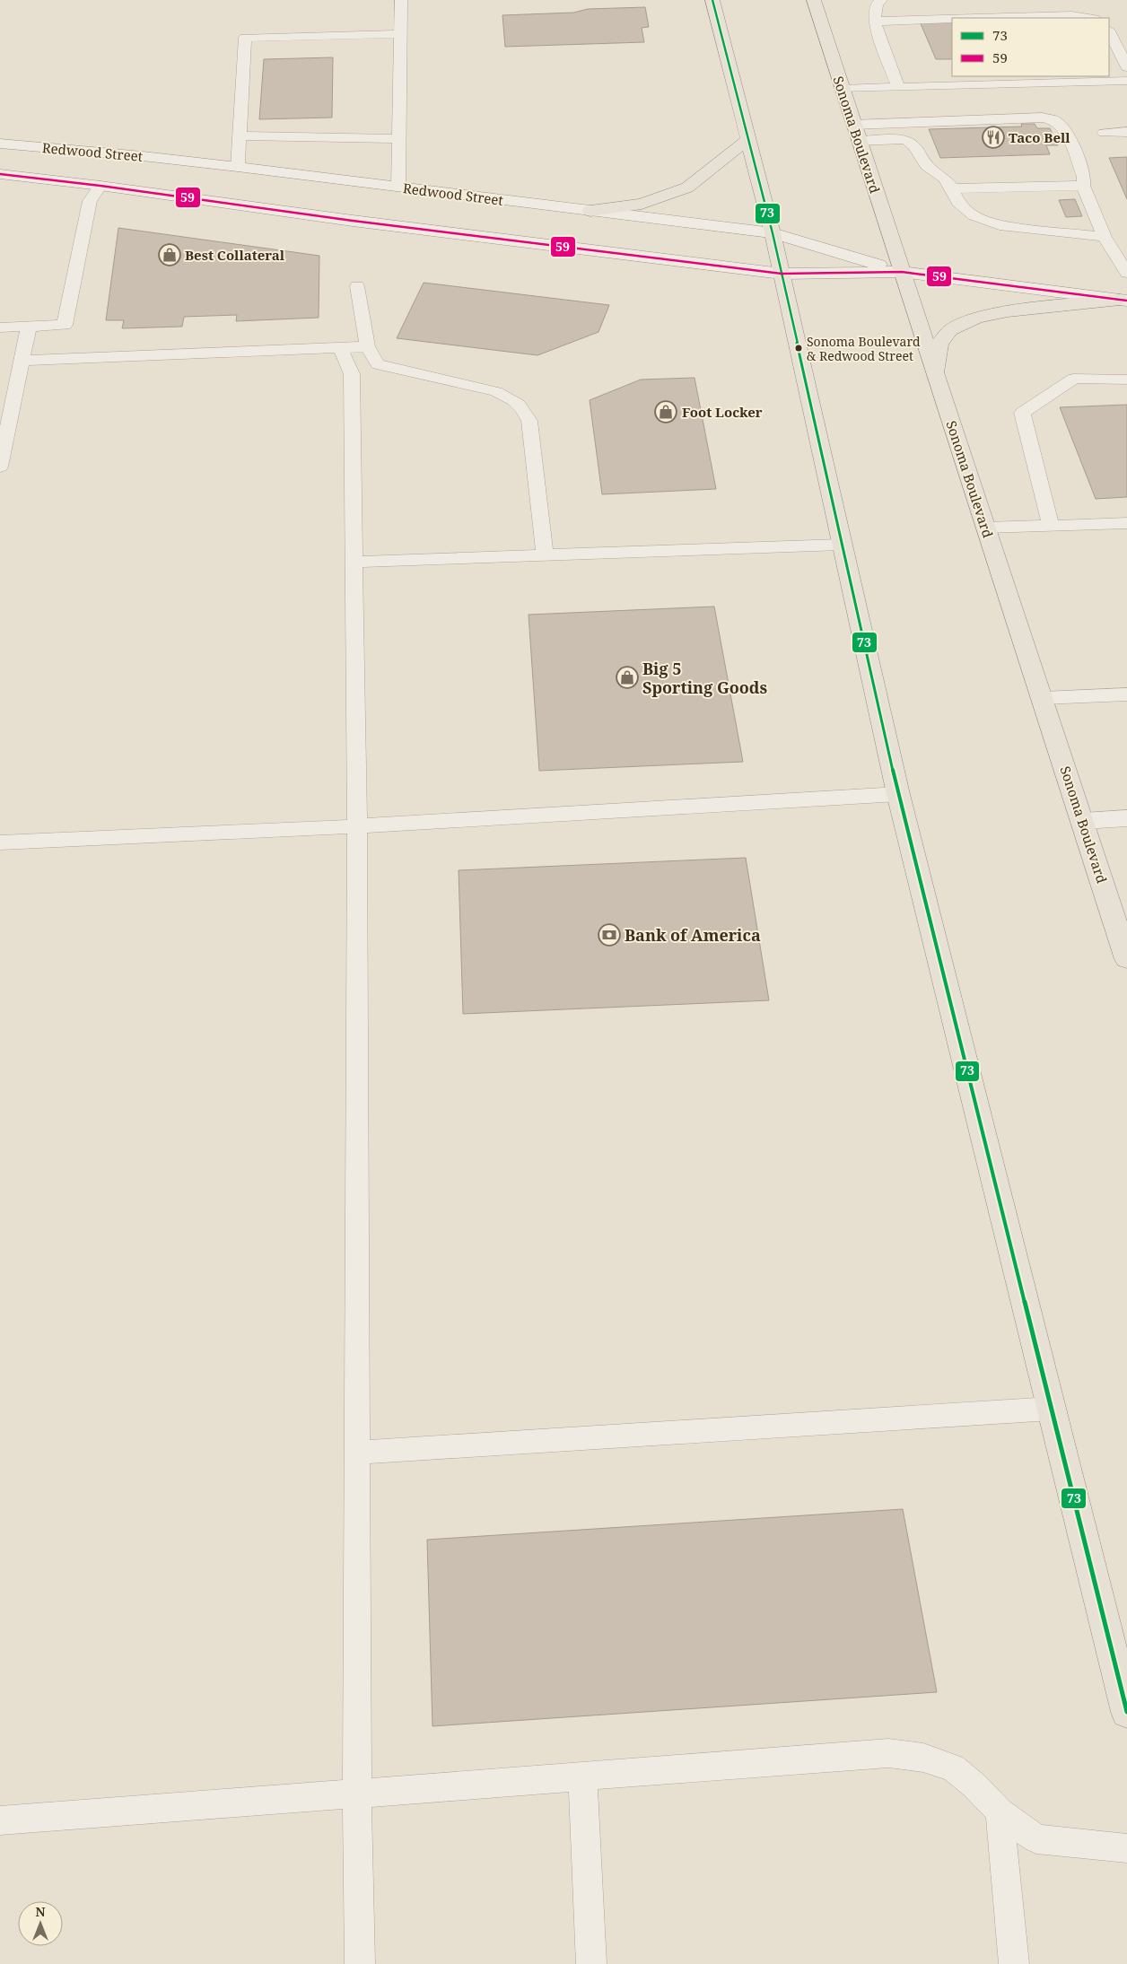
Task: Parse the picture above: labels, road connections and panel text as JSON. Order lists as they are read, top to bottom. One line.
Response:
{"streets":{"main road":["Sonoma Boulevard","Redwood Street"]},"crossings":[["Sonoma Boulevard","Redwood Street"]],"places":{"restaurant":["Taco Bell"],"shop":["Best Collateral","Foot Locker","Big 5 Sporting Goods"],"other":["Sonoma Boulevard & Redwood Street"],"bank":["Bank of America"]},"lines":["transit line 73","transit line 59"],"legend":["73","59"],"north":"top"}
